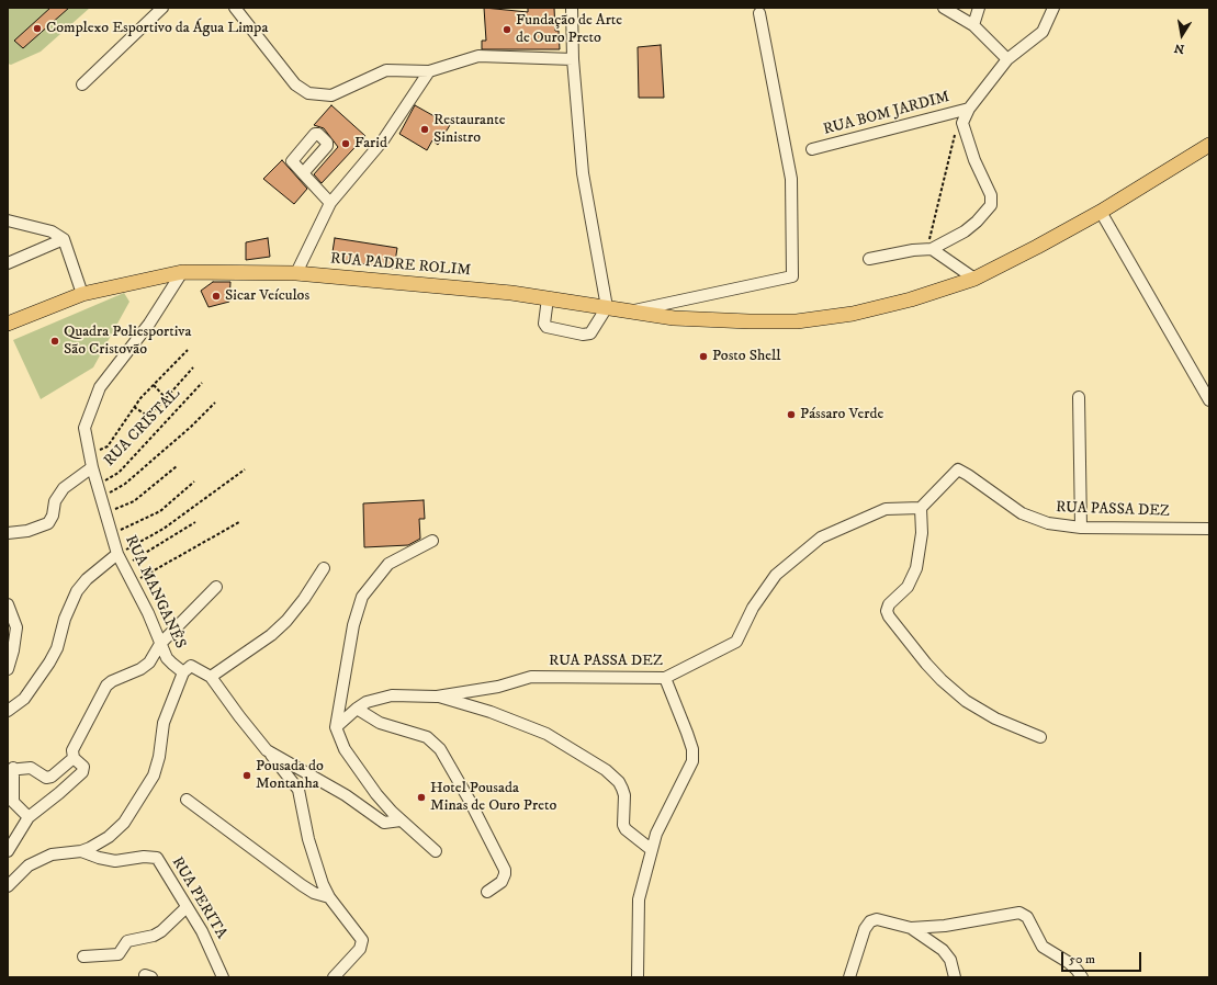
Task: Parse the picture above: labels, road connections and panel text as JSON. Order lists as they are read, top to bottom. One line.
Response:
{"streets":{"main road":["RUA PADRE ROLIM"],"street":["RUA BOM JARDIM","RUA PASSA DEZ","RUA MANGANÊS","RUA PERITA"],"path":["RUA CRISTAL"]},"crossings":[["RUA PADRE ROLIM","RUA MANGANÊS"],["RUA CRISTAL","RUA MANGANÊS"]],"places":["Complexo Esportivo da Água Limpa","Fundação de Arte de Ouro Preto","Restaurante Sinistro","Farid","Sicar Veículos","Quadra Poliesportiva São Cristovão","Posto Shell","Pássaro Verde","Pousada do Montanha","Hotel Pousada Minas de Ouro Preto"],"scale_bar":"50 m","north":"bottom"}
